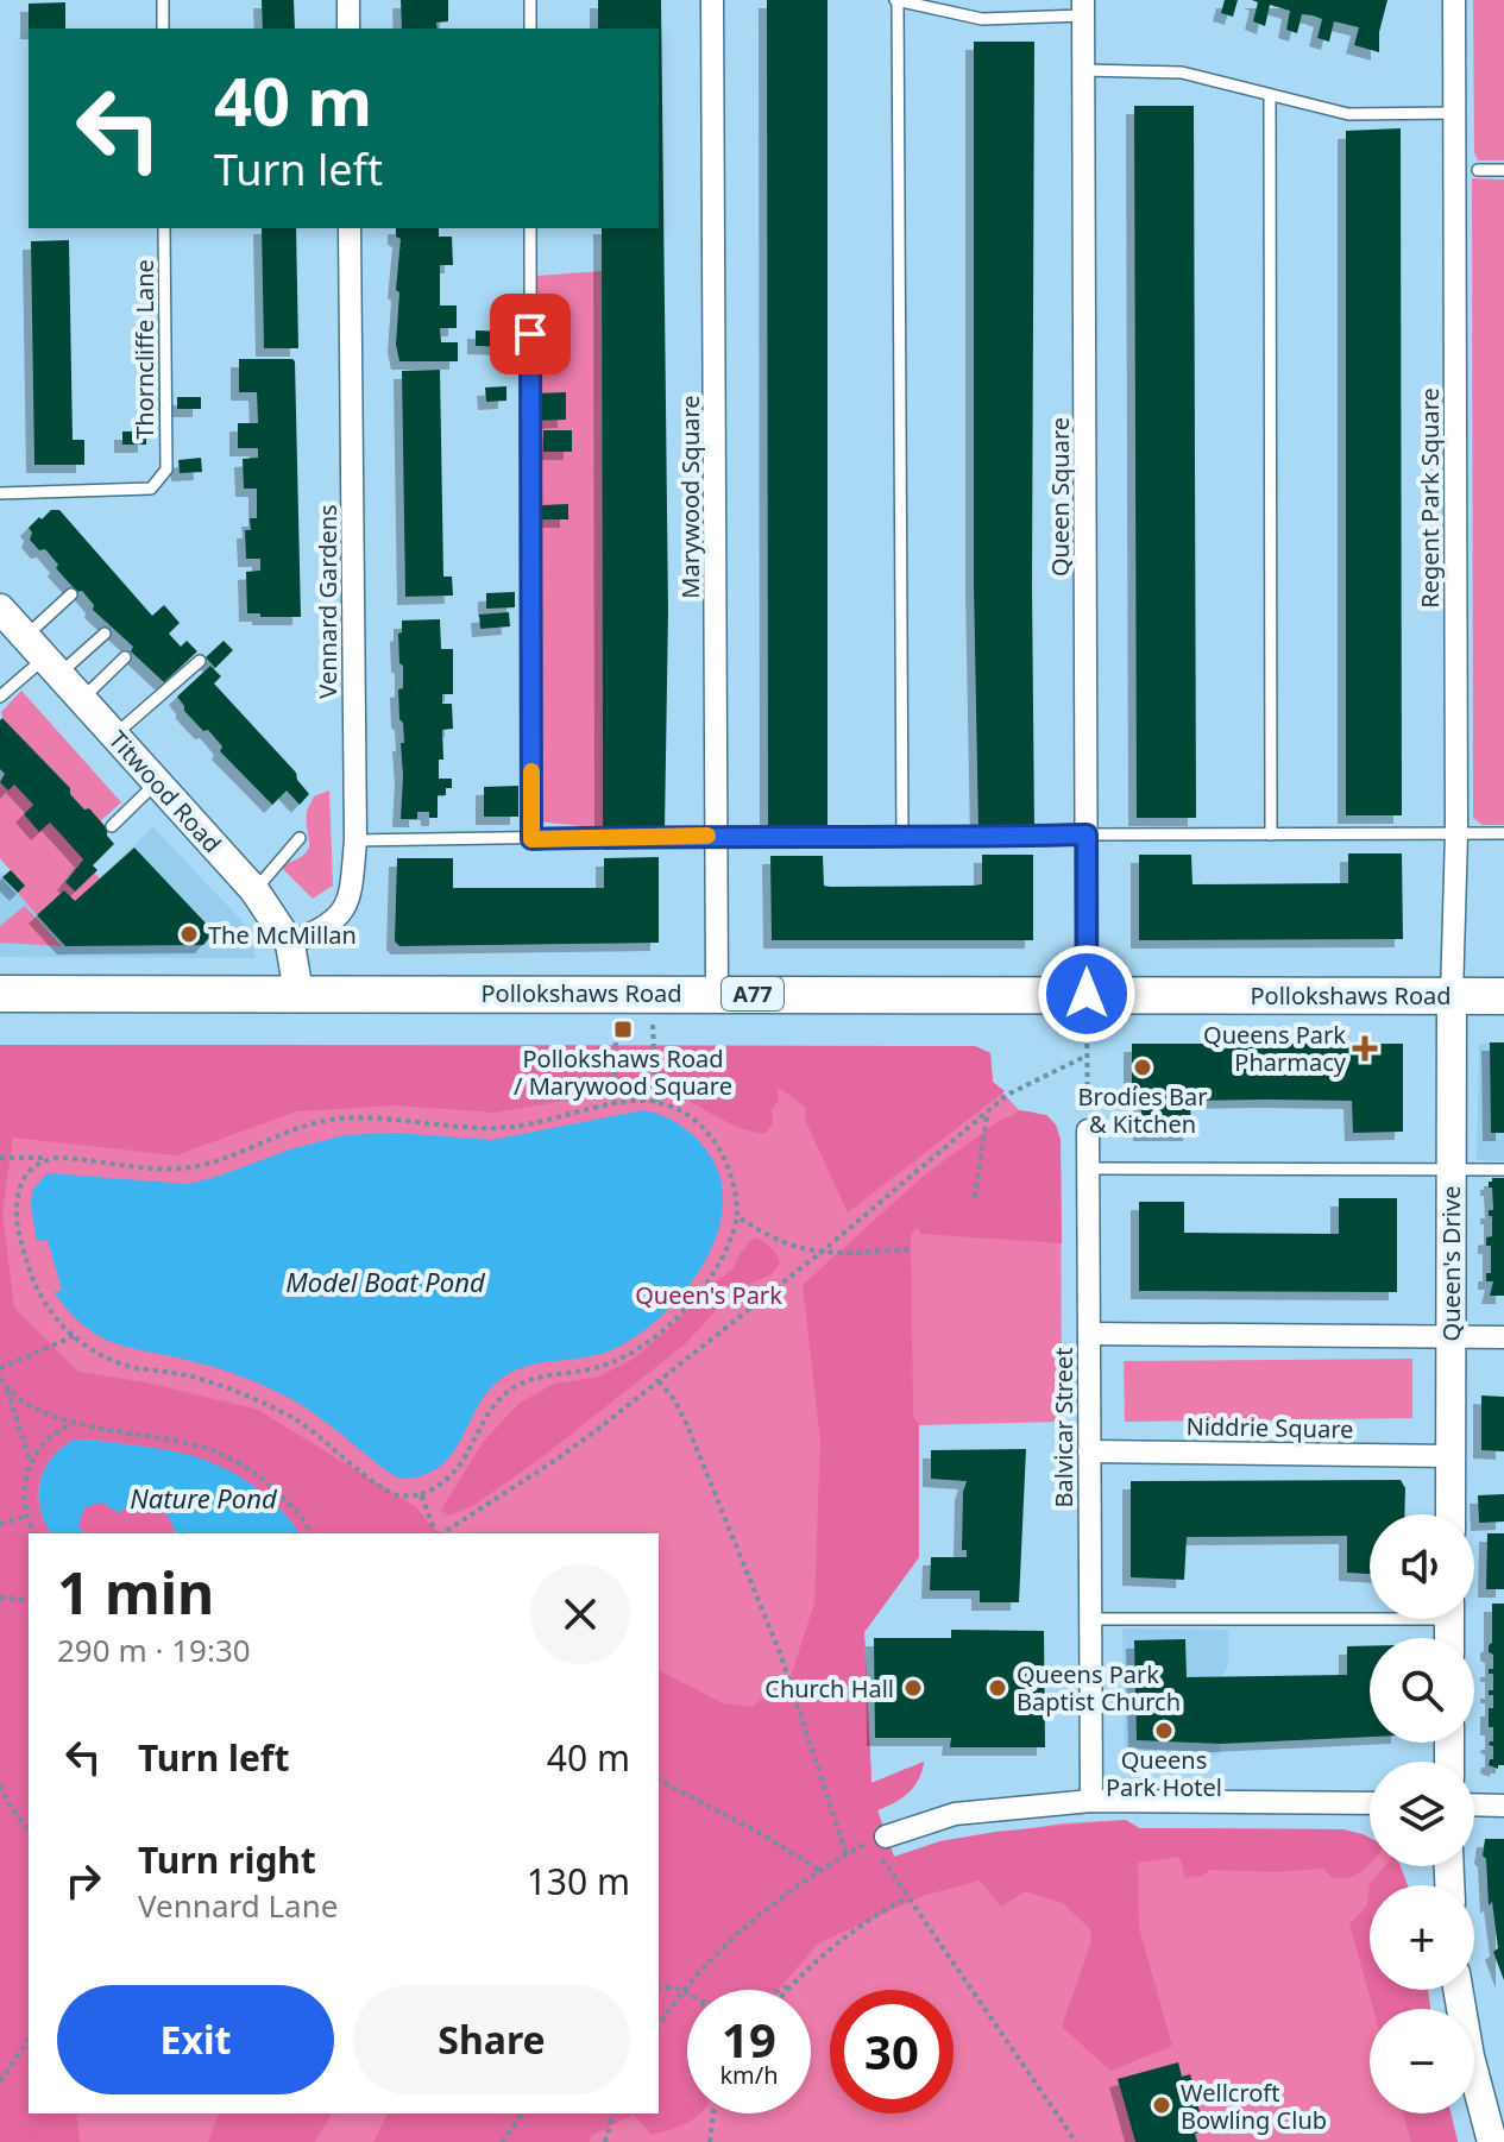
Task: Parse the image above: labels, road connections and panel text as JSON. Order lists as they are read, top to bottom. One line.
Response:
{"streets":{"main road":["Pollokshaws Road","A77"],"street":["Marywood Square","Queen Square","Regent Park Square","Vennard Gardens","Titwood Road","Queen's Drive","Balvicar Street","Niddrie Square"],"lane":["Thorncliffe Lane"]},"crossings":[["Marywood Square","Pollokshaws Road"],["Queen Square","Pollokshaws Road"],["Regent Park Square","Pollokshaws Road"],["Regent Park Square","Queen's Drive"],["Vennard Gardens","Titwood Road"],["Titwood Road","Pollokshaws Road"],["Pollokshaws Road","Queen's Drive"],["Queen's Drive","Niddrie Square"],["Balvicar Street","Niddrie Square"]],"water":["Model Boat Pond","Nature Pond"],"parks":["Queen's Park"],"places":{"other":["The McMillan","Brodies Bar & Kitchen","Church Hall","Queens Park Baptist Church","Queens Park Hotel","Wellcroft Bowling Club"],"transit":["Pollokshaws Road / Marywood Square"],"health":["Queens Park Pharmacy"]},"page":{"turn":["40 m","Turn left"],"map_buttons":["+","−"],"heading":["1 min","290 m · 19:30"],"list":[{"name":"Turn left","value":"40 m"},{"name":"Turn right","note":"Vennard Lane","value":"130 m"}],"buttons":["Exit","Share"],"speed":"19 km/h","limit":"30"}}
